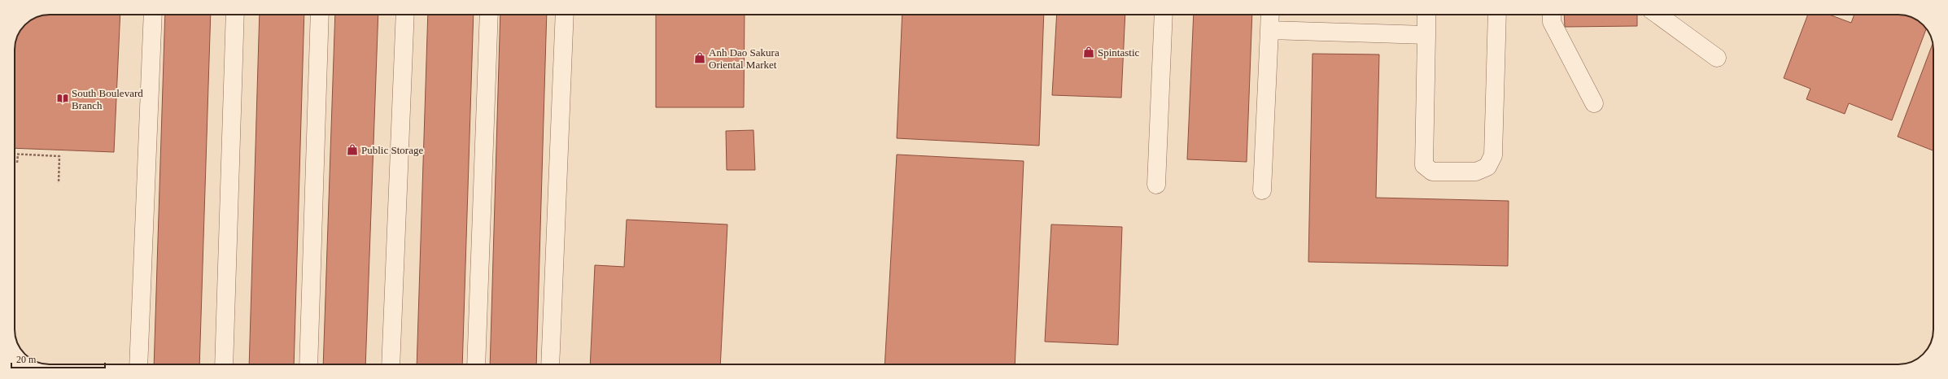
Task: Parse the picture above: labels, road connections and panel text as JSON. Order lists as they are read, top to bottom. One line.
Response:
{"places":{"shop":["Spintastic","Anh Dao Sakura Oriental Market","Public Storage"],"library":["South Boulevard Branch"]},"scale_bar":"20 m"}
